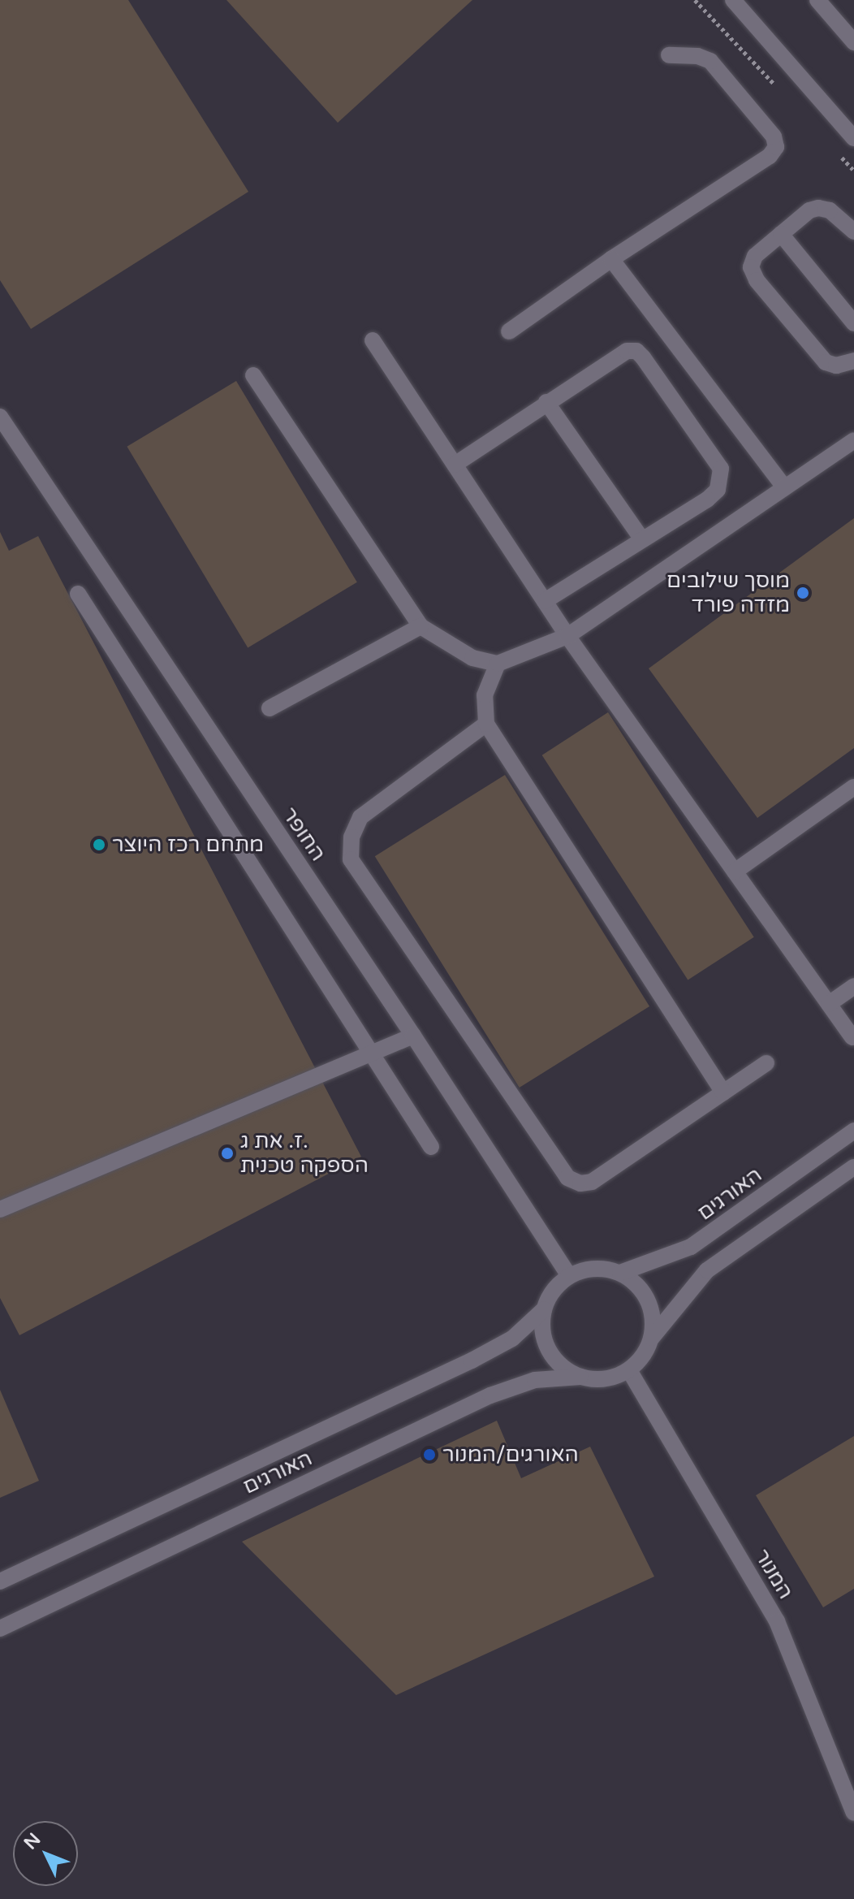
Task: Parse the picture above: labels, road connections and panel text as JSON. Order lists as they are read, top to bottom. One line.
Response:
{"streets":{"street":["החופר","האורגים","המנור"]},"crossings":[["החופר","האורגים"],["החופר","המנור"],["האורגים","המנור"]],"places":["מוסך שילובים מזדה פורד","מתחם רכז היוצר","ז. את ג. הספקה טכנית","האורגים/המנור"],"north":"top left"}
